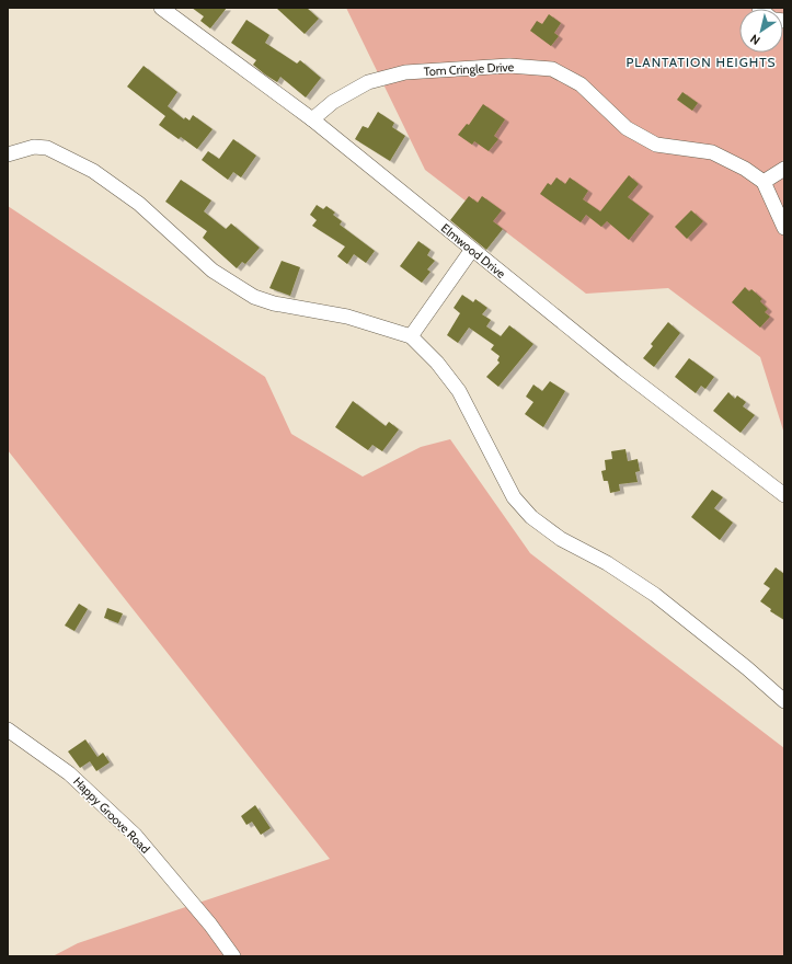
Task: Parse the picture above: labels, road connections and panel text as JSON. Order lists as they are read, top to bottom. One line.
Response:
{"streets":{"street":["Tom Cringle Drive","Elmwood Drive","Happy Groove Road"]},"crossings":[["Tom Cringle Drive","Elmwood Drive"]],"districts":["PLANTATION HEIGHTS"],"north":"bottom left"}
